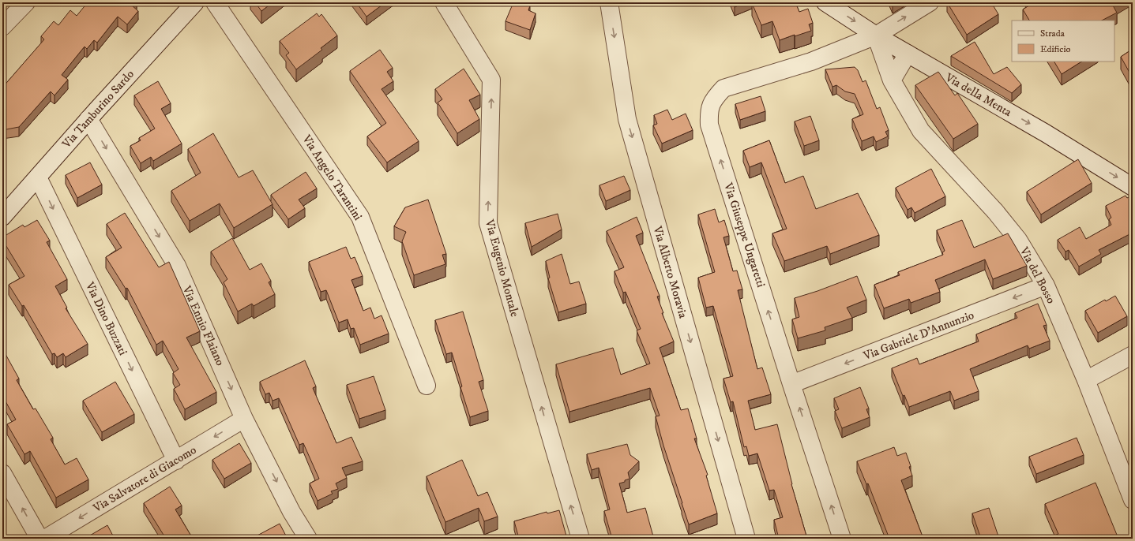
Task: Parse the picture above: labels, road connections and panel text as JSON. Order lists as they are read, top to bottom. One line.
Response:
{"streets":{"street":["Via della Menta","Via Tamburino Sardo","Via Angelo Tarantini","Via Giuseppe Ungaretti","Via Eugenio Montale","Via Alberto Moravia","Via del Bosso","Via Dino Buzzati","Via Ennio Flaiano","Via Gabriele D'Annunzio","Via Salvatore di Giacomo"]},"crossings":[["Via della Menta","Via Giuseppe Ungaretti"],["Via della Menta","Via del Bosso"],["Via Tamburino Sardo","Via Dino Buzzati"],["Via Tamburino Sardo","Via Ennio Flaiano"],["Via Giuseppe Ungaretti","Via del Bosso"],["Via Giuseppe Ungaretti","Via Gabriele D'Annunzio"],["Via del Bosso","Via Gabriele D'Annunzio"],["Via Dino Buzzati","Via Salvatore di Giacomo"],["Via Ennio Flaiano","Via Salvatore di Giacomo"]],"one_way":["Via della Menta","Via Eugenio Montale","Via Alberto Moravia","Via Dino Buzzati","Via Ennio Flaiano","Via Gabriele D'Annunzio","Via Salvatore di Giacomo"],"legend":["Strada","Edificio"]}
